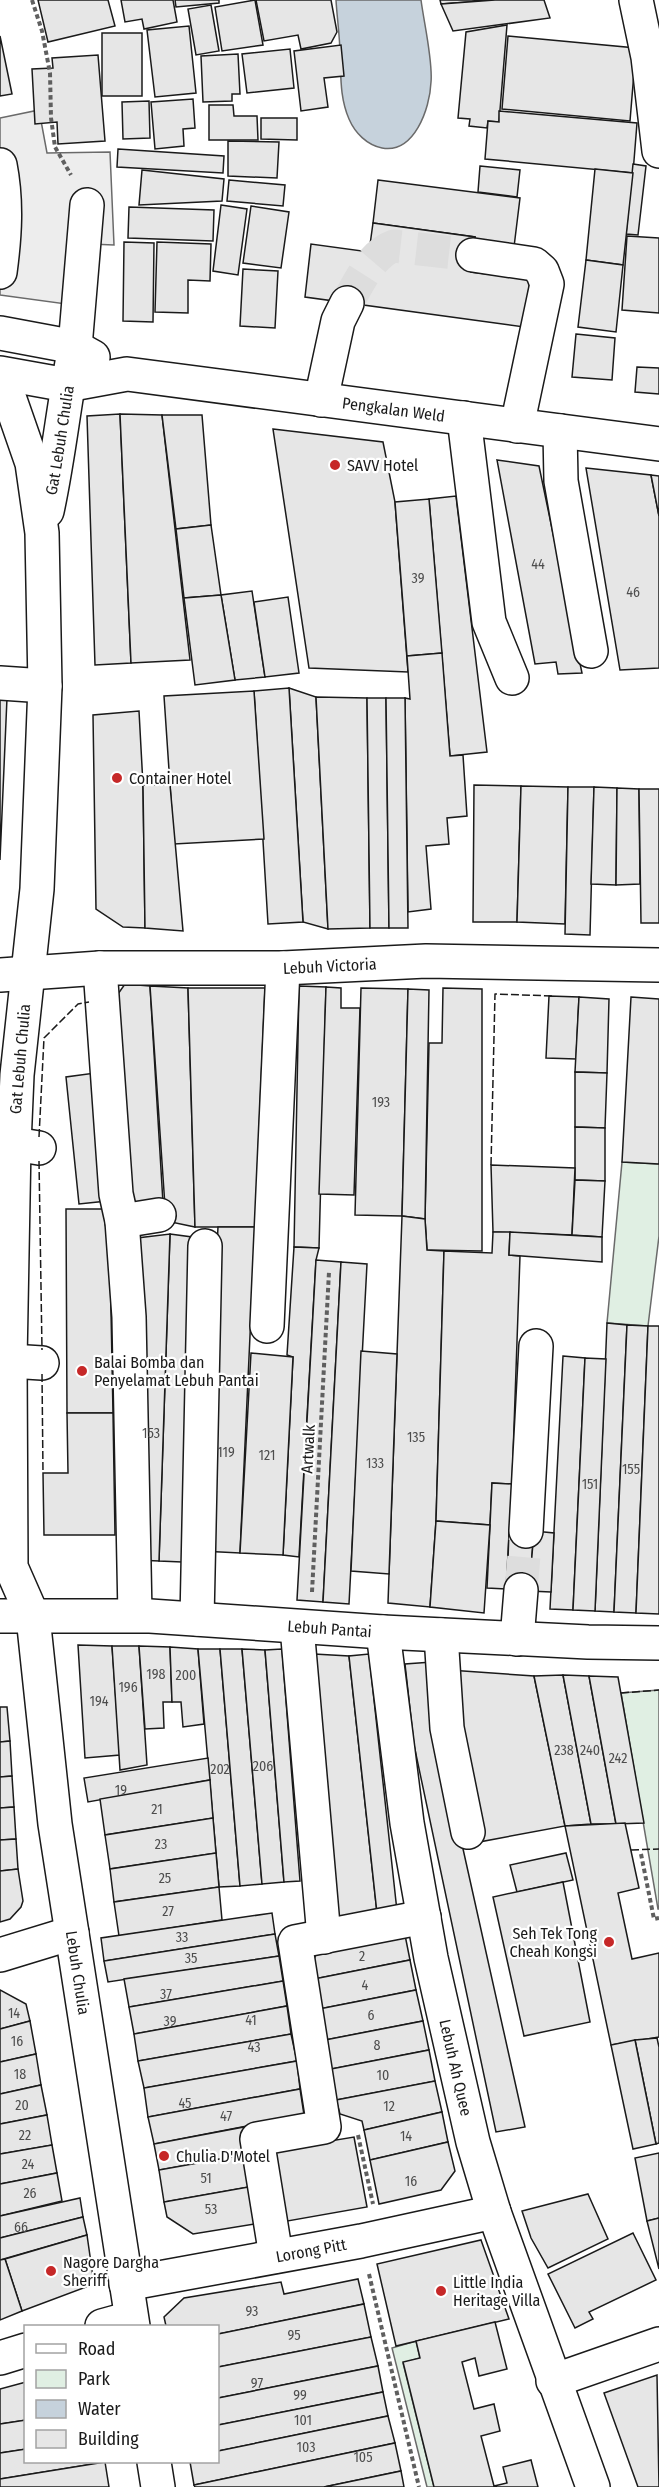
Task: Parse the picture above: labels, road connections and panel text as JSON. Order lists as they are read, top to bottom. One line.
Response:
{"streets":{"street":["Pengkalan Weld","Gat Lebuh Chulia","Lebuh Victoria","Lebuh Pantai","Lebuh Chulia","Lebuh Ah Quee","Lorong Pitt"],"path":["Artwalk"]},"crossings":[["Pengkalan Weld","Gat Lebuh Chulia"],["Gat Lebuh Chulia","Lebuh Victoria"],["Gat Lebuh Chulia","Lebuh Pantai"],["Gat Lebuh Chulia","Lebuh Chulia"],["Artwalk","Lebuh Pantai"],["Lebuh Pantai","Lebuh Chulia"],["Lebuh Pantai","Lebuh Ah Quee"],["Lebuh Chulia","Lorong Pitt"],["Lebuh Ah Quee","Lorong Pitt"]],"places":["SAVV Hotel","Container Hotel","Balai Bomba dan Penyelamat Lebuh Pantai","Seh Tek Tong Cheah Kongsi","Chulia D'Motel","Nagore Dargha Sheriff","Little India Heritage Villa"],"house_numbers":["44","39","46","193","153","135","119","121","133","155","151","198","200","196","194","238","240","242","206","202","19","21","23","25","27","33","2","35","4","37","14","6","41","39","16","8","43","18","10","45","20","12","47","22","14","24","51","16","26","53","66","93","95","97","99","101","103","105"],"legend":["Road","Park","Water","Building"]}
